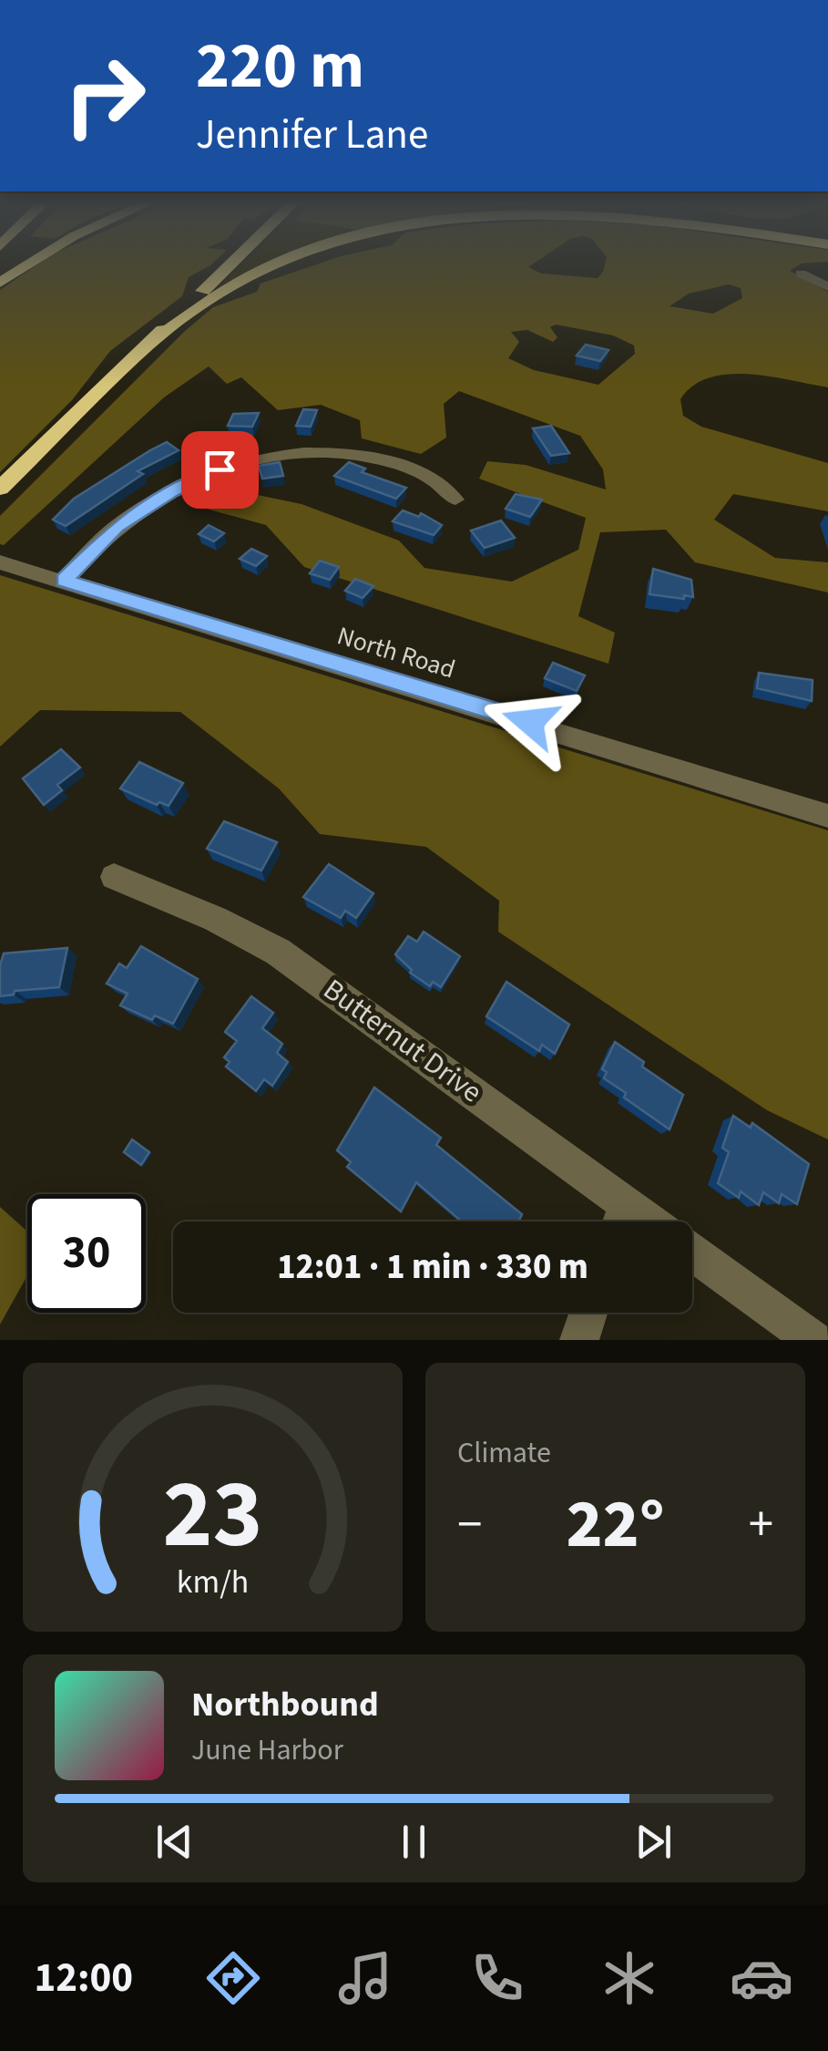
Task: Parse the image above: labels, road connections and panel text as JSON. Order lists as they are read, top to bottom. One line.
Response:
{"streets":{"street":["North Road","Butternut Drive"]},"page":{"turn":["220 m","Jennifer Lane"],"limit":"30","trip":"12:01 · 1 min · 330 m","tile":"Climate","heat":["−","22°","+"],"song":["Northbound","June Harbor"],"tabs":"12:00","gauge":["23","km/h"]}}
